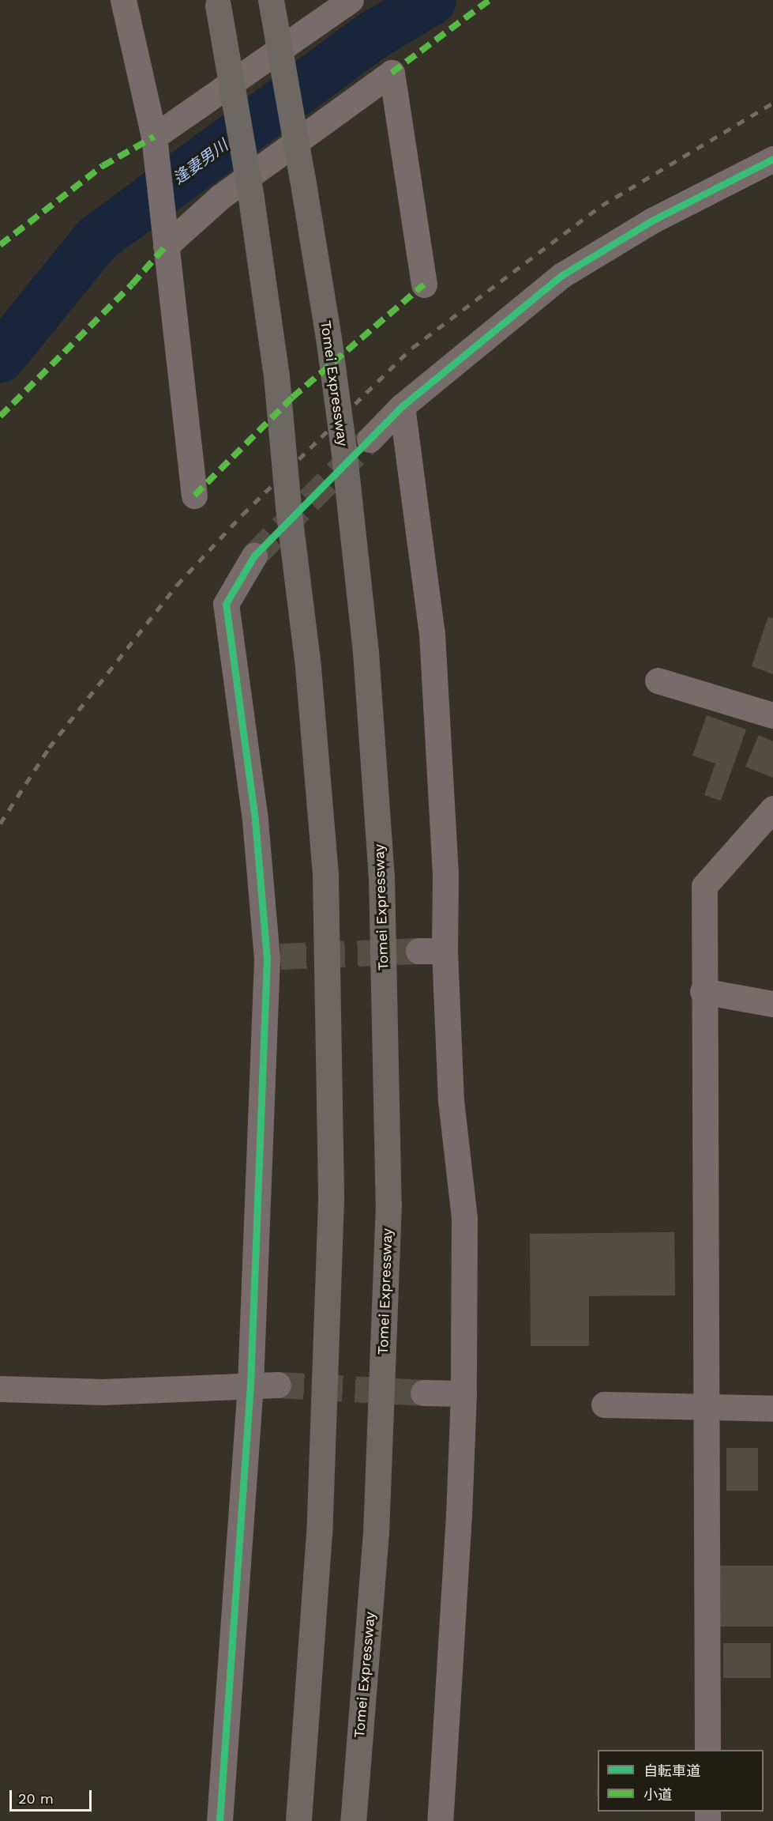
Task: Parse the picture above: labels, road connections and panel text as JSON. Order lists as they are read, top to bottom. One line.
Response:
{"streets":{"highway":["Tomei Expressway"]},"water":["逢妻男川"],"legend":["自転車道","小道"],"scale_bar":"20 m"}
